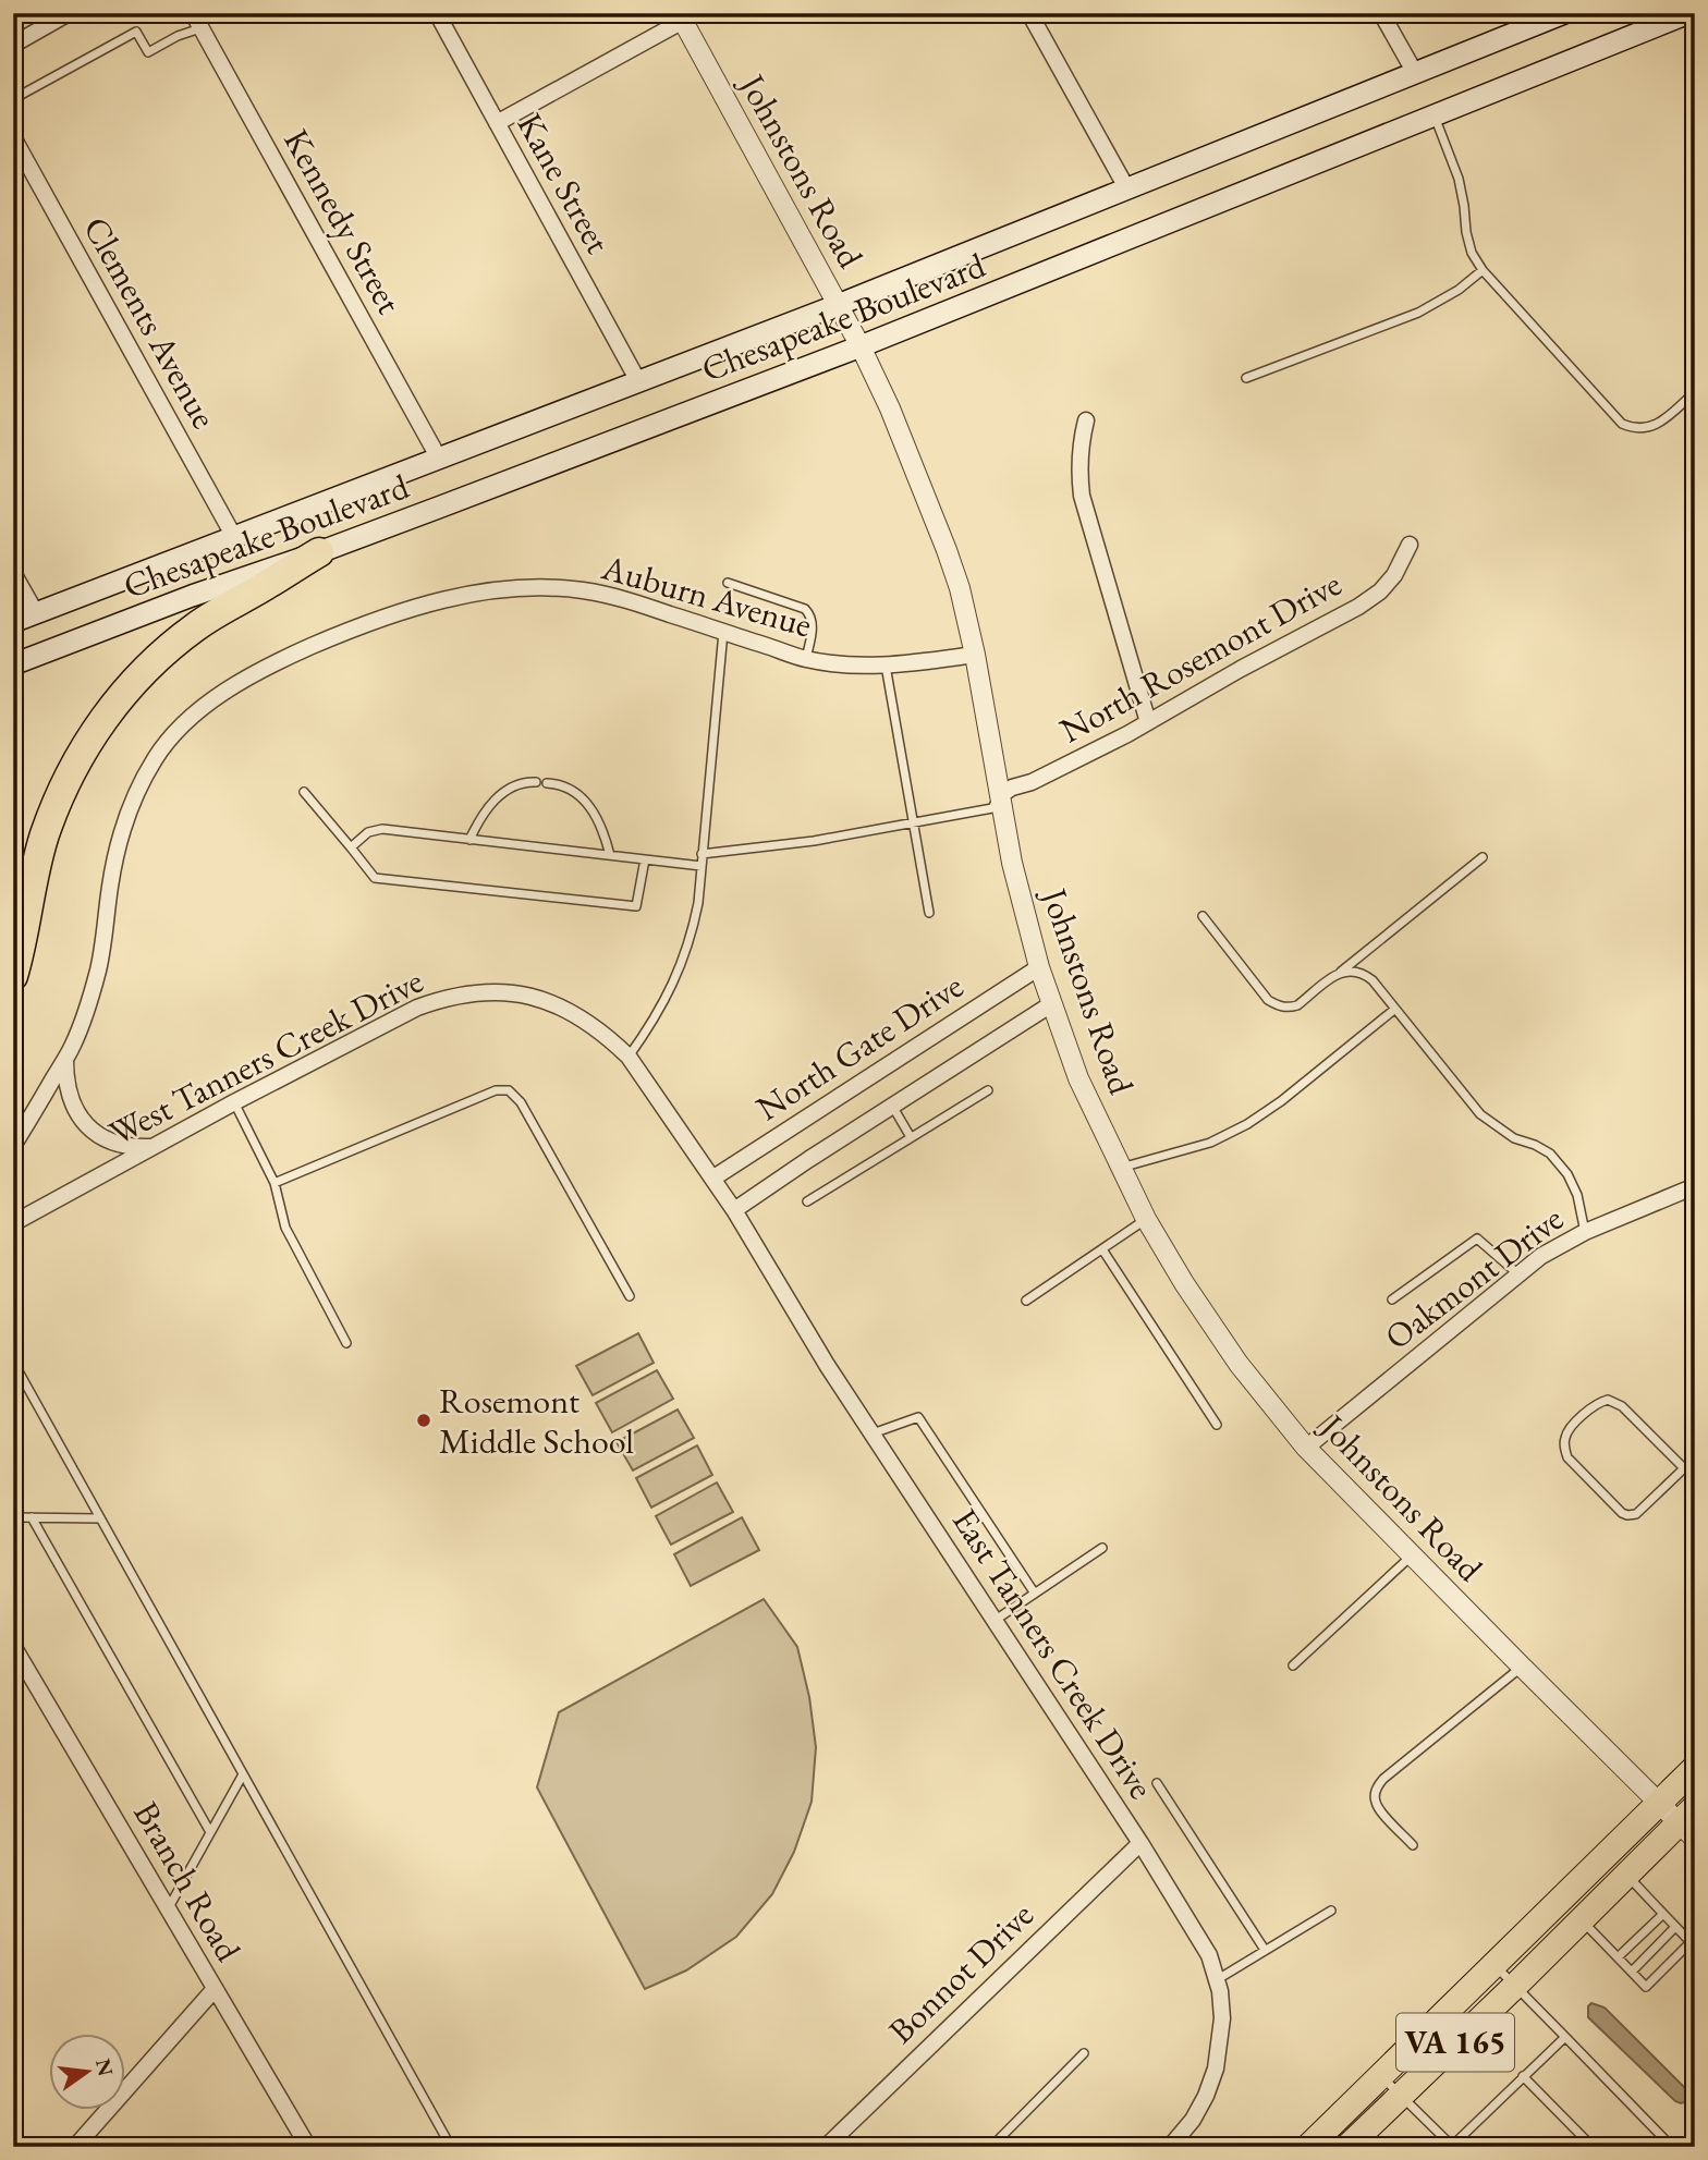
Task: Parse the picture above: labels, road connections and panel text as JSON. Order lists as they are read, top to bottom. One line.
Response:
{"streets":{"main road":["Chesapeake Boulevard","VA 165"],"street":["Johnstons Road","Kane Street","Kennedy Street","Clements Avenue","Auburn Avenue","North Rosemont Drive","North Gate Drive","West Tanners Creek Drive","Oakmont Drive","East Tanners Creek Drive","Branch Road","Bonnot Drive"]},"crossings":[["Johnstons Road","Chesapeake Boulevard"],["Johnstons Road","Auburn Avenue"],["Johnstons Road","North Rosemont Drive"],["Johnstons Road","North Gate Drive"],["Johnstons Road","Oakmont Drive"],["Johnstons Road","VA 165"],["Kane Street","Chesapeake Boulevard"],["Kennedy Street","Chesapeake Boulevard"],["Chesapeake Boulevard","Clements Avenue"],["North Gate Drive","West Tanners Creek Drive"],["North Gate Drive","East Tanners Creek Drive"],["West Tanners Creek Drive","East Tanners Creek Drive"],["East Tanners Creek Drive","Bonnot Drive"]],"places":["Rosemont Middle School"],"north":"right"}
